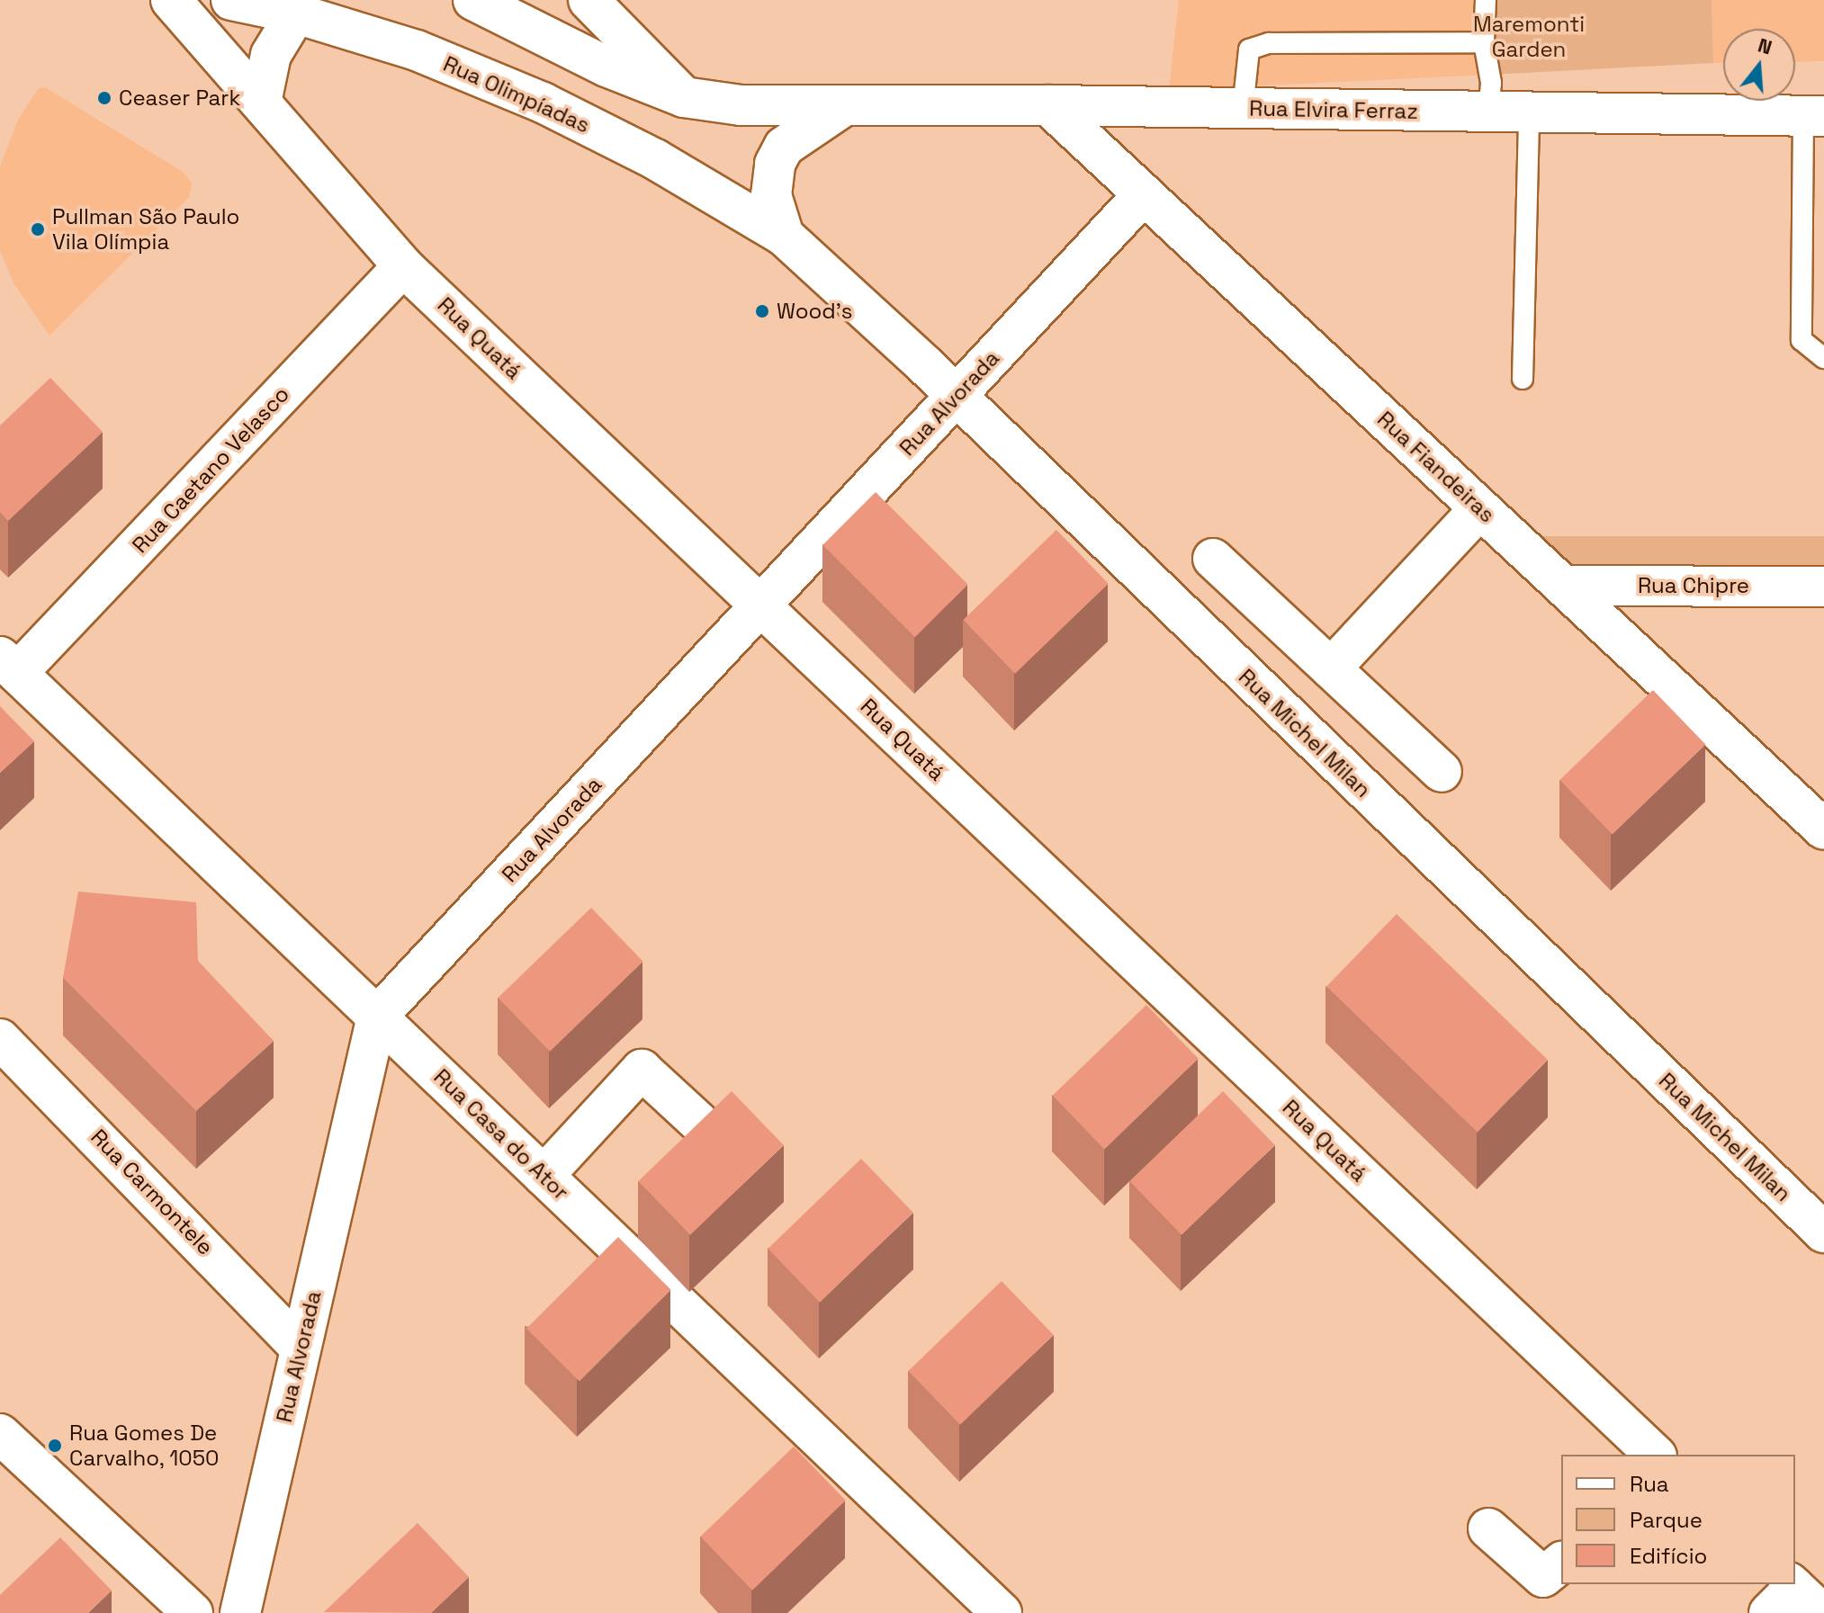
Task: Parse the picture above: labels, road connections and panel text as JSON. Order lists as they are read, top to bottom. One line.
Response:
{"streets":{"street":["Rua Olimpíadas","Rua Elvira Ferraz","Rua Quatá","Rua Alvorada","Rua Fiandeiras","Rua Caetano Velasco","Rua Chipre","Rua Michel Milan","Rua Casa do Ator","Rua Carmontele"]},"crossings":[["Rua Olimpíadas","Rua Michel Milan"],["Rua Elvira Ferraz","Rua Fiandeiras"],["Rua Quatá","Rua Alvorada"],["Rua Quatá","Rua Caetano Velasco"],["Rua Alvorada","Rua Fiandeiras"],["Rua Alvorada","Rua Michel Milan"],["Rua Alvorada","Rua Casa do Ator"],["Rua Alvorada","Rua Carmontele"],["Rua Fiandeiras","Rua Chipre"],["Rua Caetano Velasco","Rua Casa do Ator"]],"parks":["Maremonti Garden"],"places":["Ceaser Park","Pullman São Paulo Vila Olímpia","Wood's","Rua Gomes De Carvalho, 1050"],"legend":["Rua","Parque","Edifício"],"north":"top"}
